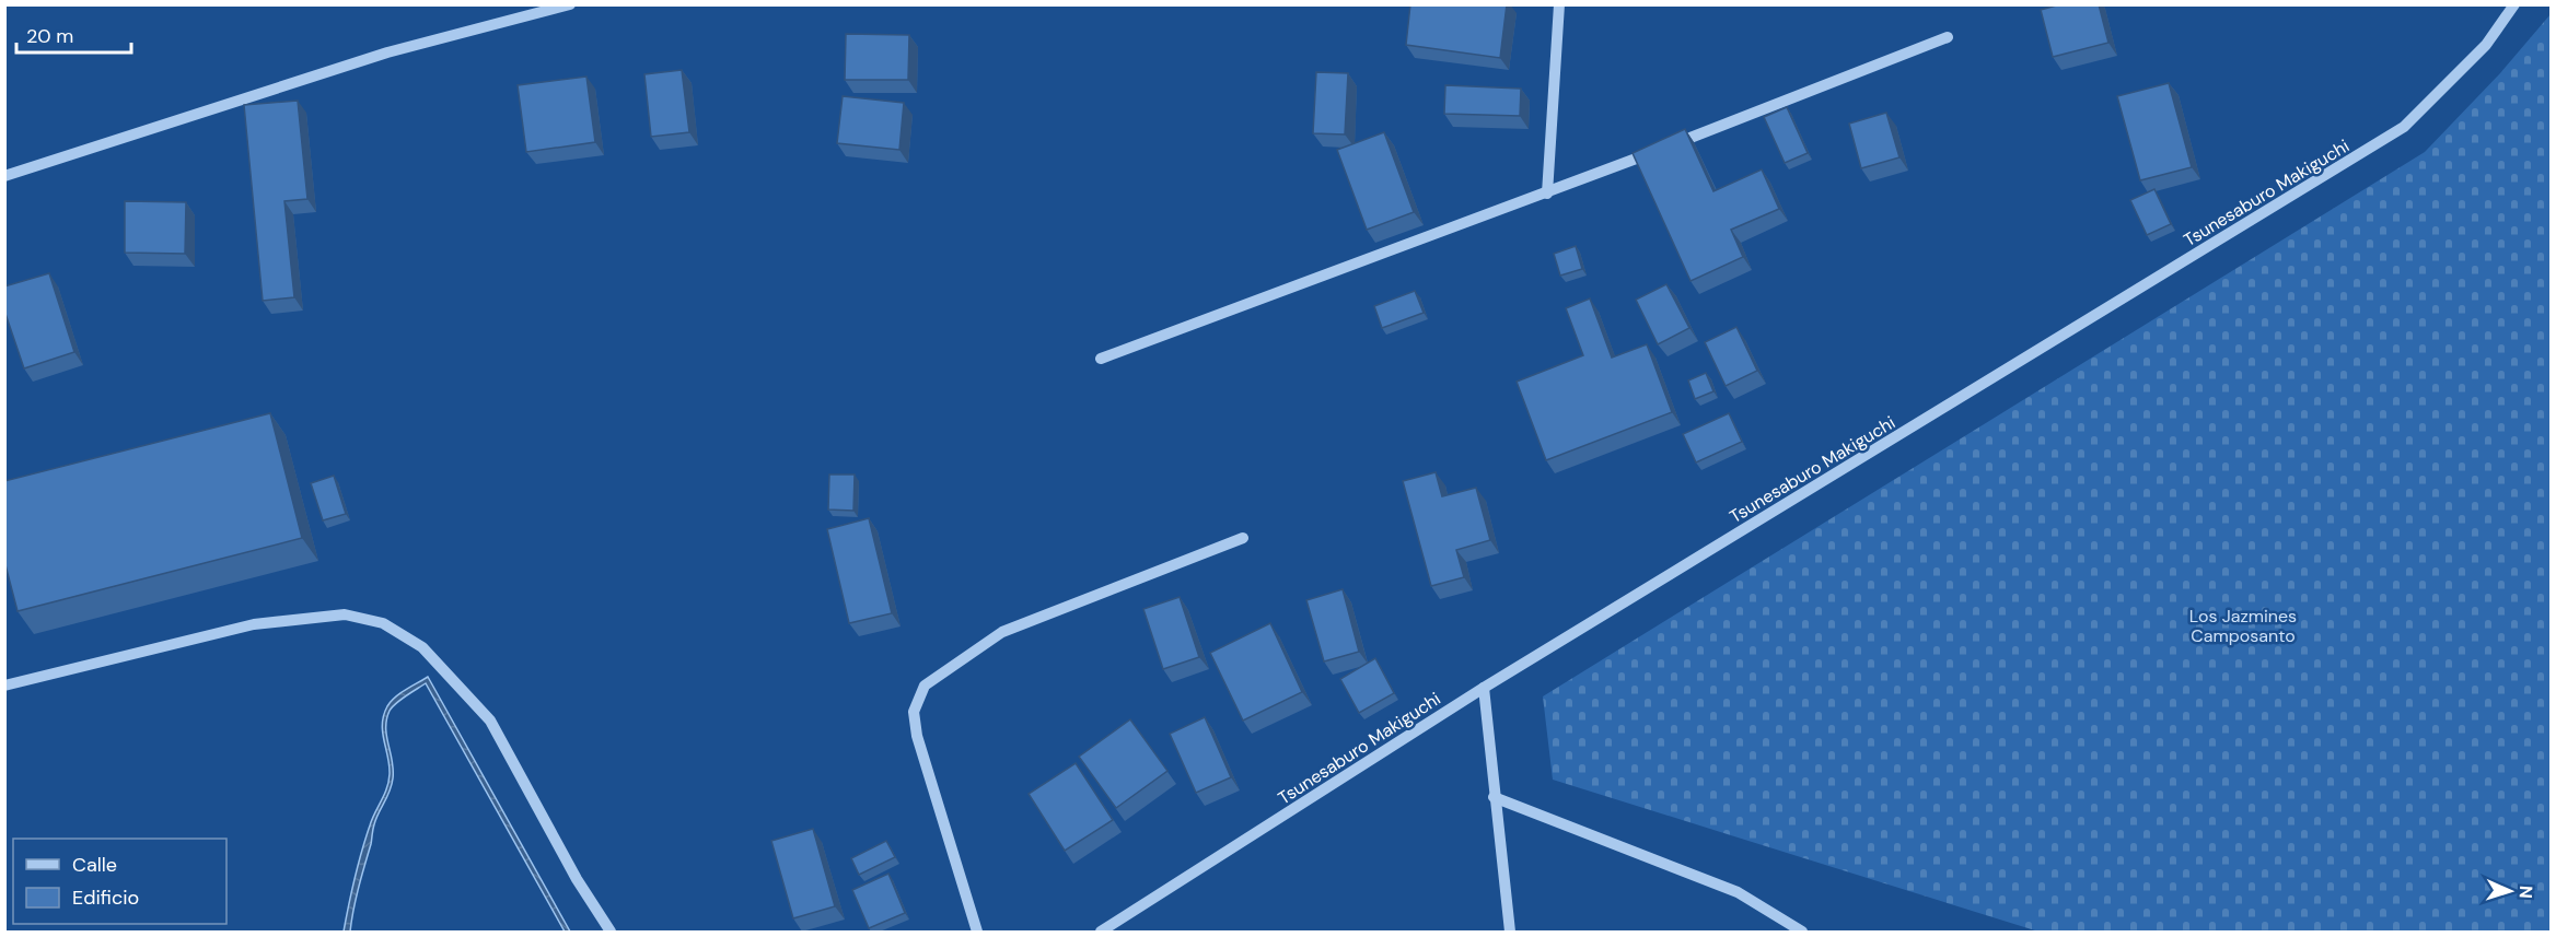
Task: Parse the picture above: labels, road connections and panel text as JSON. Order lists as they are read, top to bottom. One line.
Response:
{"streets":{"street":["Tsunesaburo Makiguchi"]},"parks":["Los Jazmines Camposanto"],"legend":["Calle","Edificio"],"scale_bar":"20 m","north":"right"}
